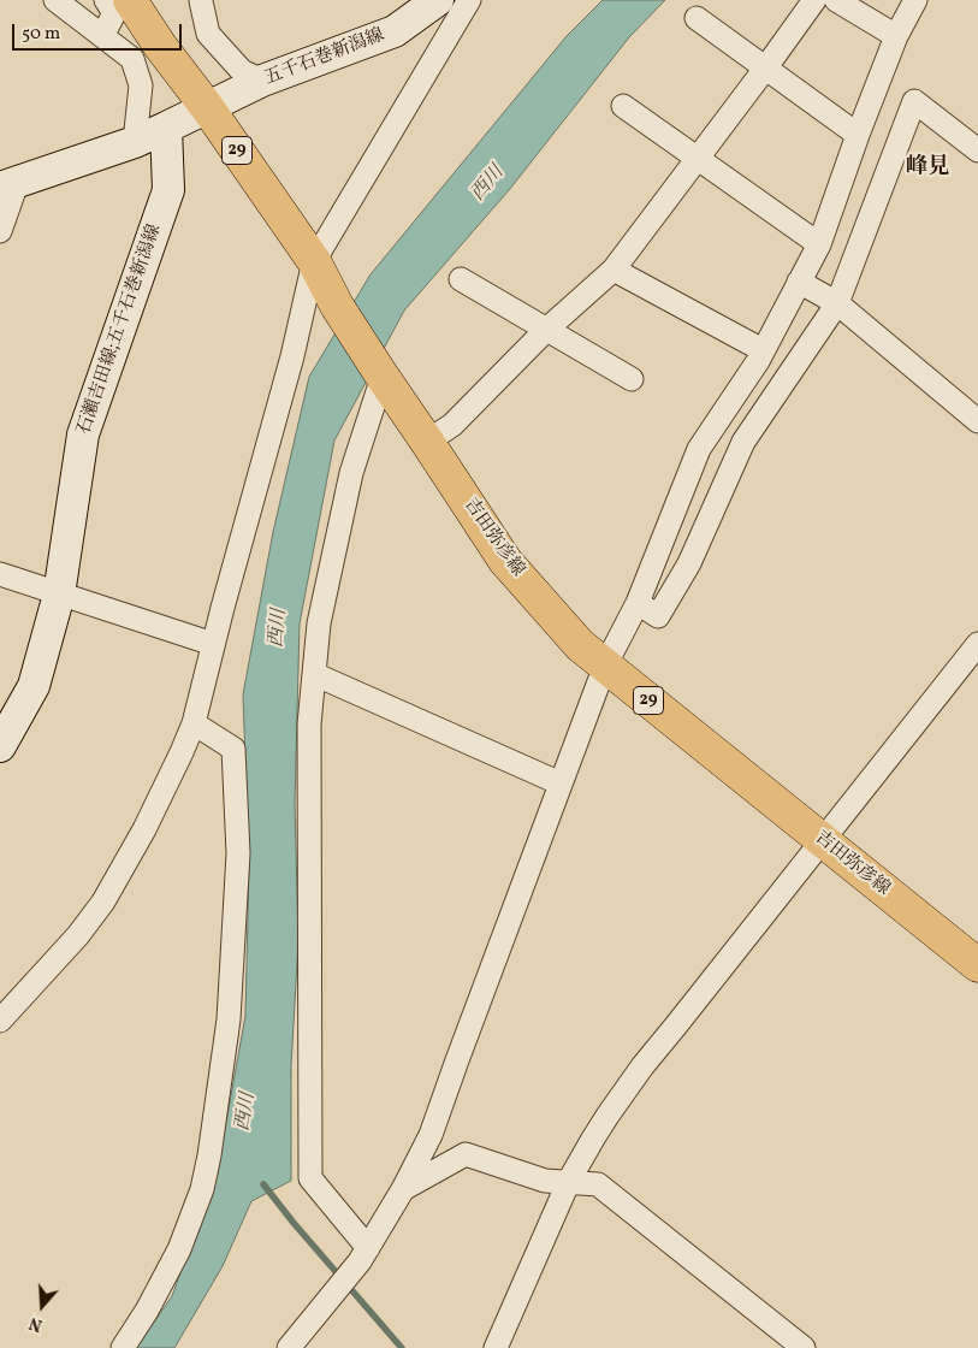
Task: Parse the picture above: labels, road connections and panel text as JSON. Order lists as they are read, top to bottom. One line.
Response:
{"streets":{"main road":["五千石巻新潟線","29","石瀬吉田線;五千石巻新潟線","吉田弥彦線"]},"crossings":[["五千石巻新潟線","吉田弥彦線"]],"districts":["峰見"],"water":["西川"],"scale_bar":"50 m","north":"bottom"}
